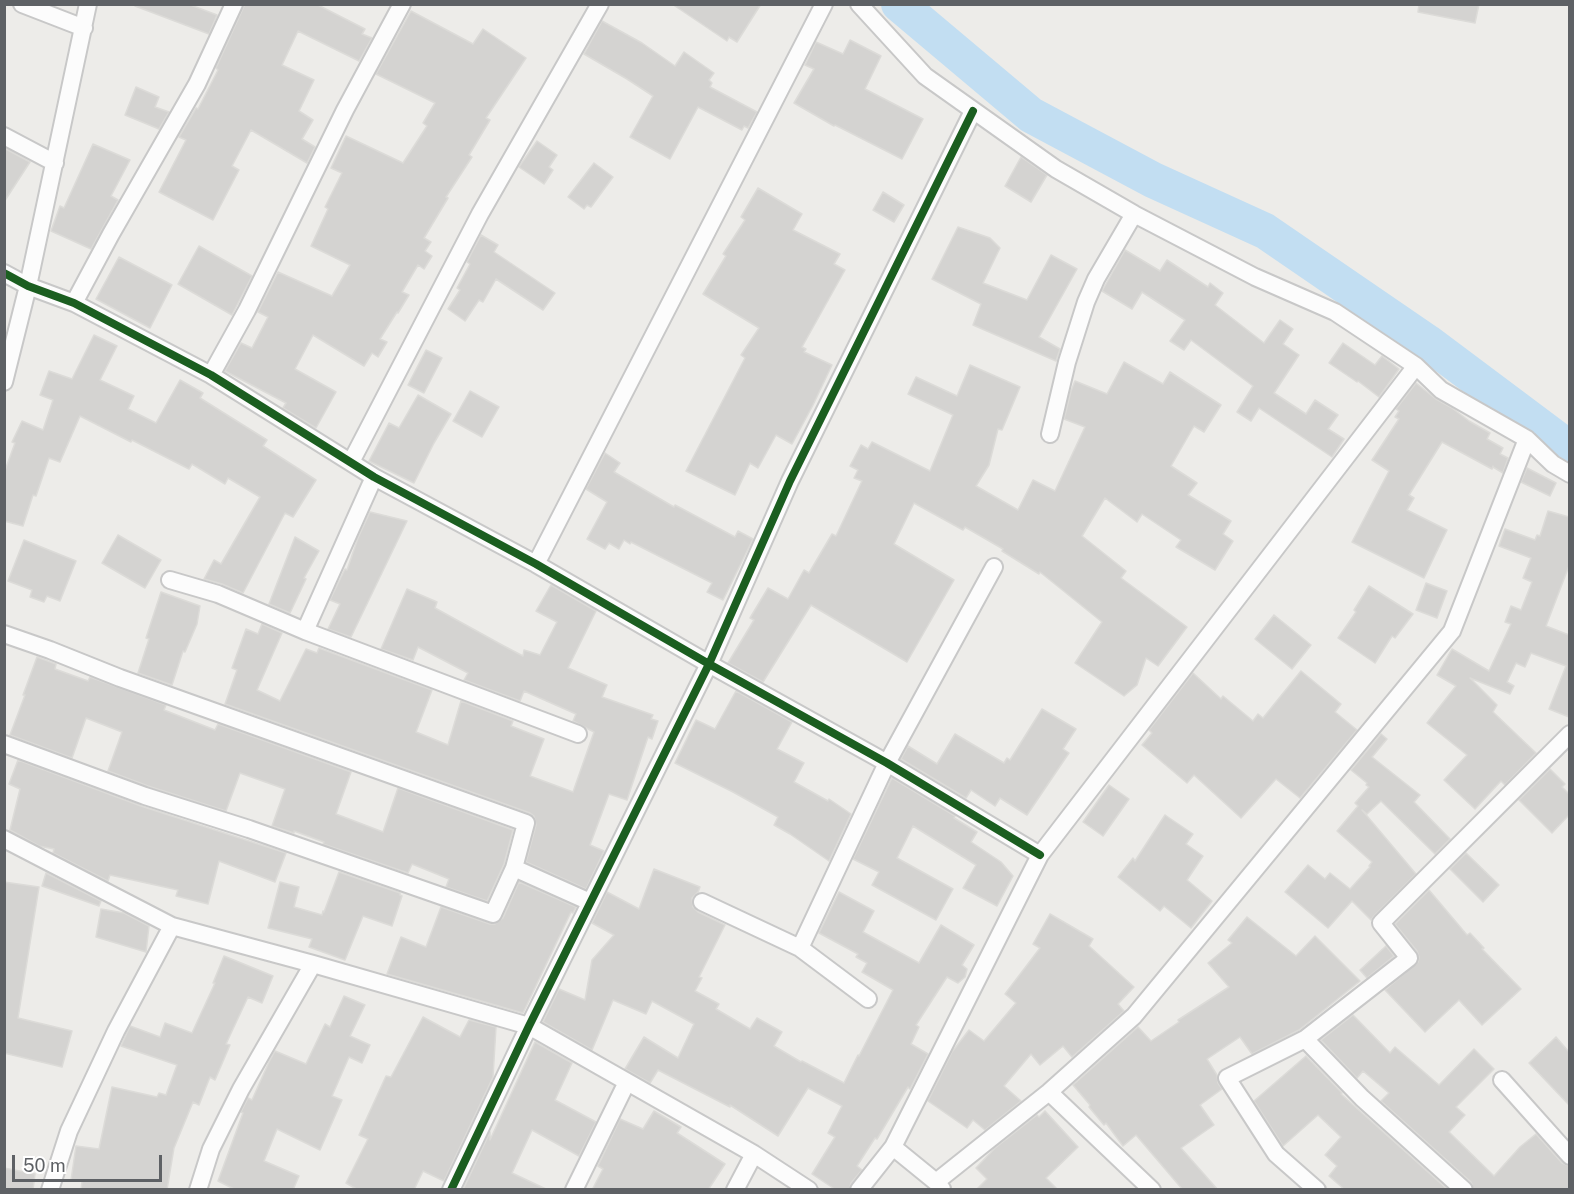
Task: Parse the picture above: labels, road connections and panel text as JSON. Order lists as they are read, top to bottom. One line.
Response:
{"scale_bar":"50 m"}
